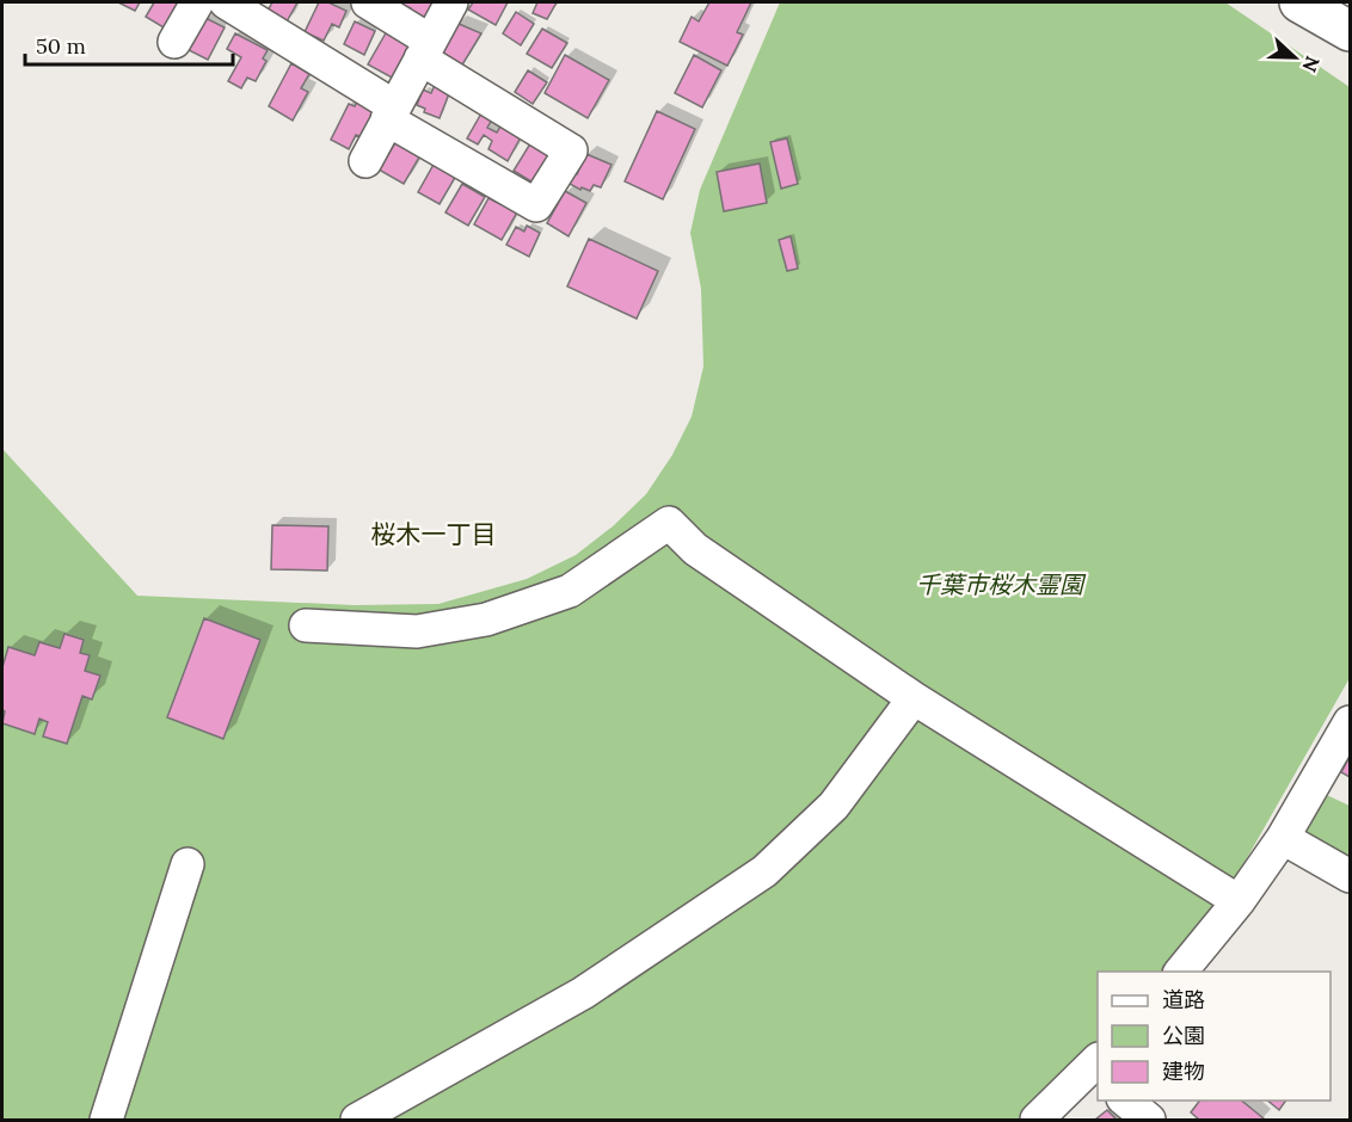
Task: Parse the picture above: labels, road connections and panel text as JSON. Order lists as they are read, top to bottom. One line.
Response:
{"districts":["桜木一丁目"],"parks":["千葉市桜木霊園"],"legend":["道路","公園","建物"],"scale_bar":"50 m","north":"right"}
